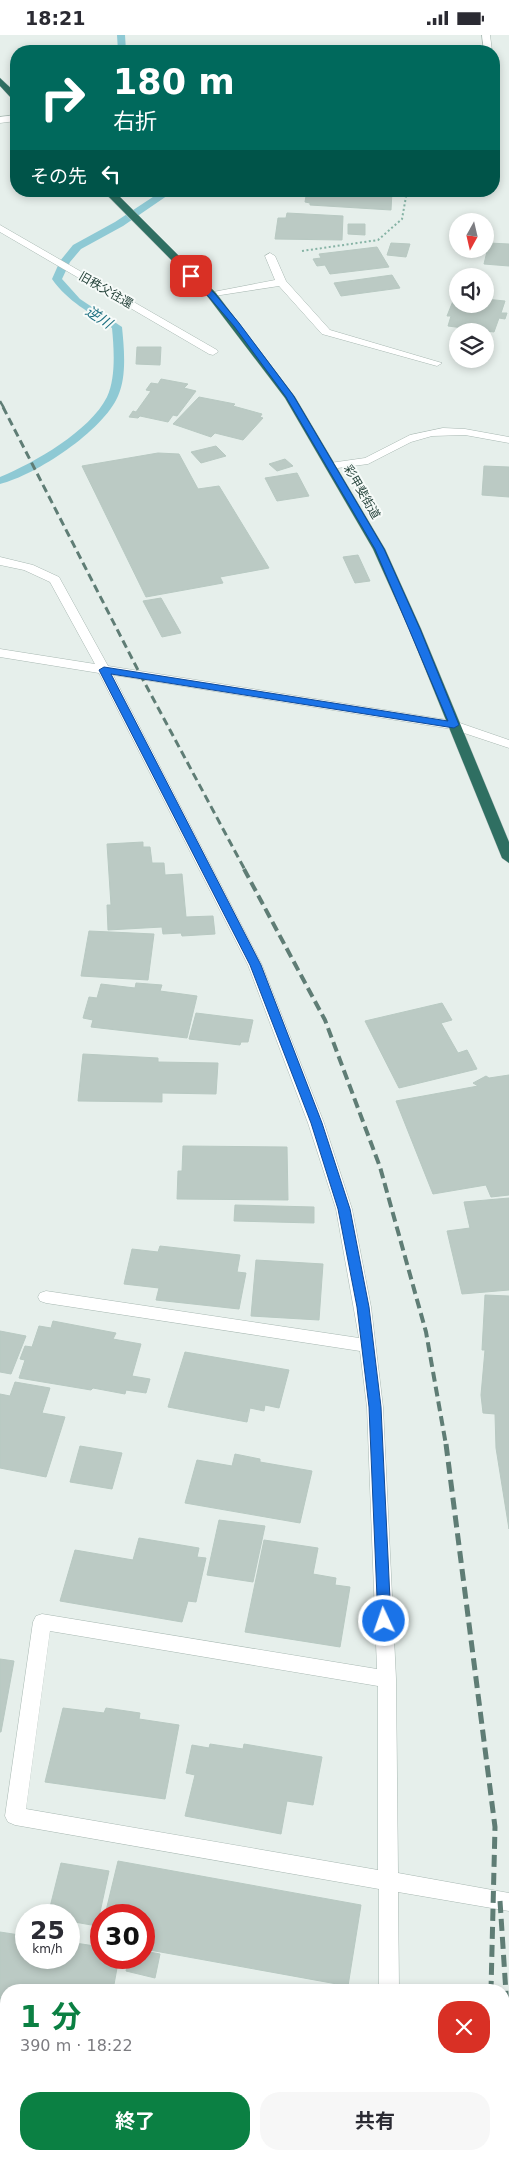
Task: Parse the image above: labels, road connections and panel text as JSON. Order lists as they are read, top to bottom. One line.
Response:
{"streets":{"highway":["彩甲斐街道"],"street":["旧秩父往還"]},"water":["逆川"],"north":"bottom","page":{"status":"18:21","turn":["180 m","右折"],"then":"その先","speed":"25 km/h","limit":"30","heading":["1 分","390 m · 18:22"],"buttons":["終了","共有"]}}
